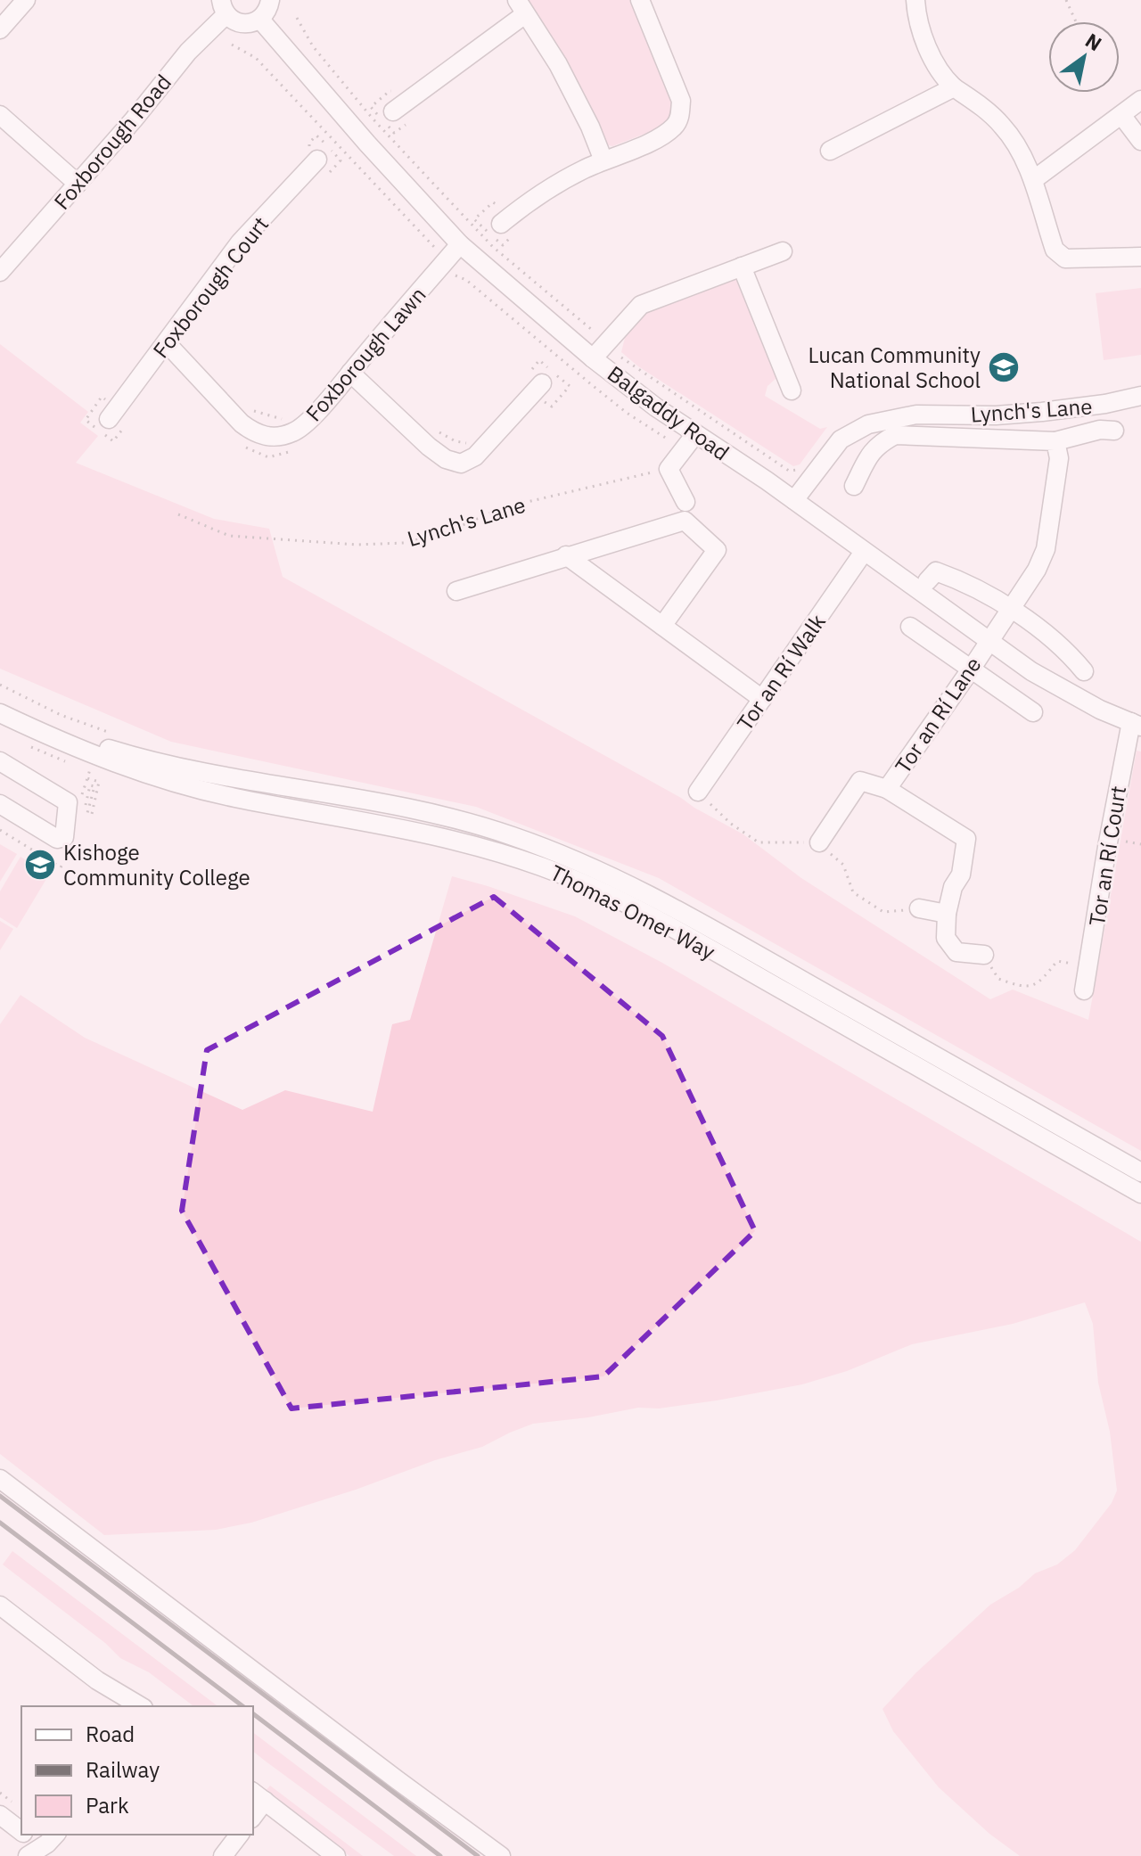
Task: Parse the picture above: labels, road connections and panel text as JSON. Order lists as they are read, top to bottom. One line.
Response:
{"streets":{"street":["Foxborough Road","Foxborough Court","Foxborough Lawn","Lynch's Lane","Balgaddy Road","Tor an Rí Walk","Tor an Rí Lane","Tor an Rí Court","Thomas Omer Way"]},"crossings":[["Foxborough Court","Foxborough Lawn"],["Foxborough Lawn","Balgaddy Road"],["Lynch's Lane","Balgaddy Road"],["Balgaddy Road","Tor an Rí Walk"],["Balgaddy Road","Tor an Rí Lane"],["Balgaddy Road","Tor an Rí Court"]],"places":{"school or university":["Lucan Community National School","Kishoge Community College"]},"legend":["Road","Railway","Park"],"north":"top right"}
